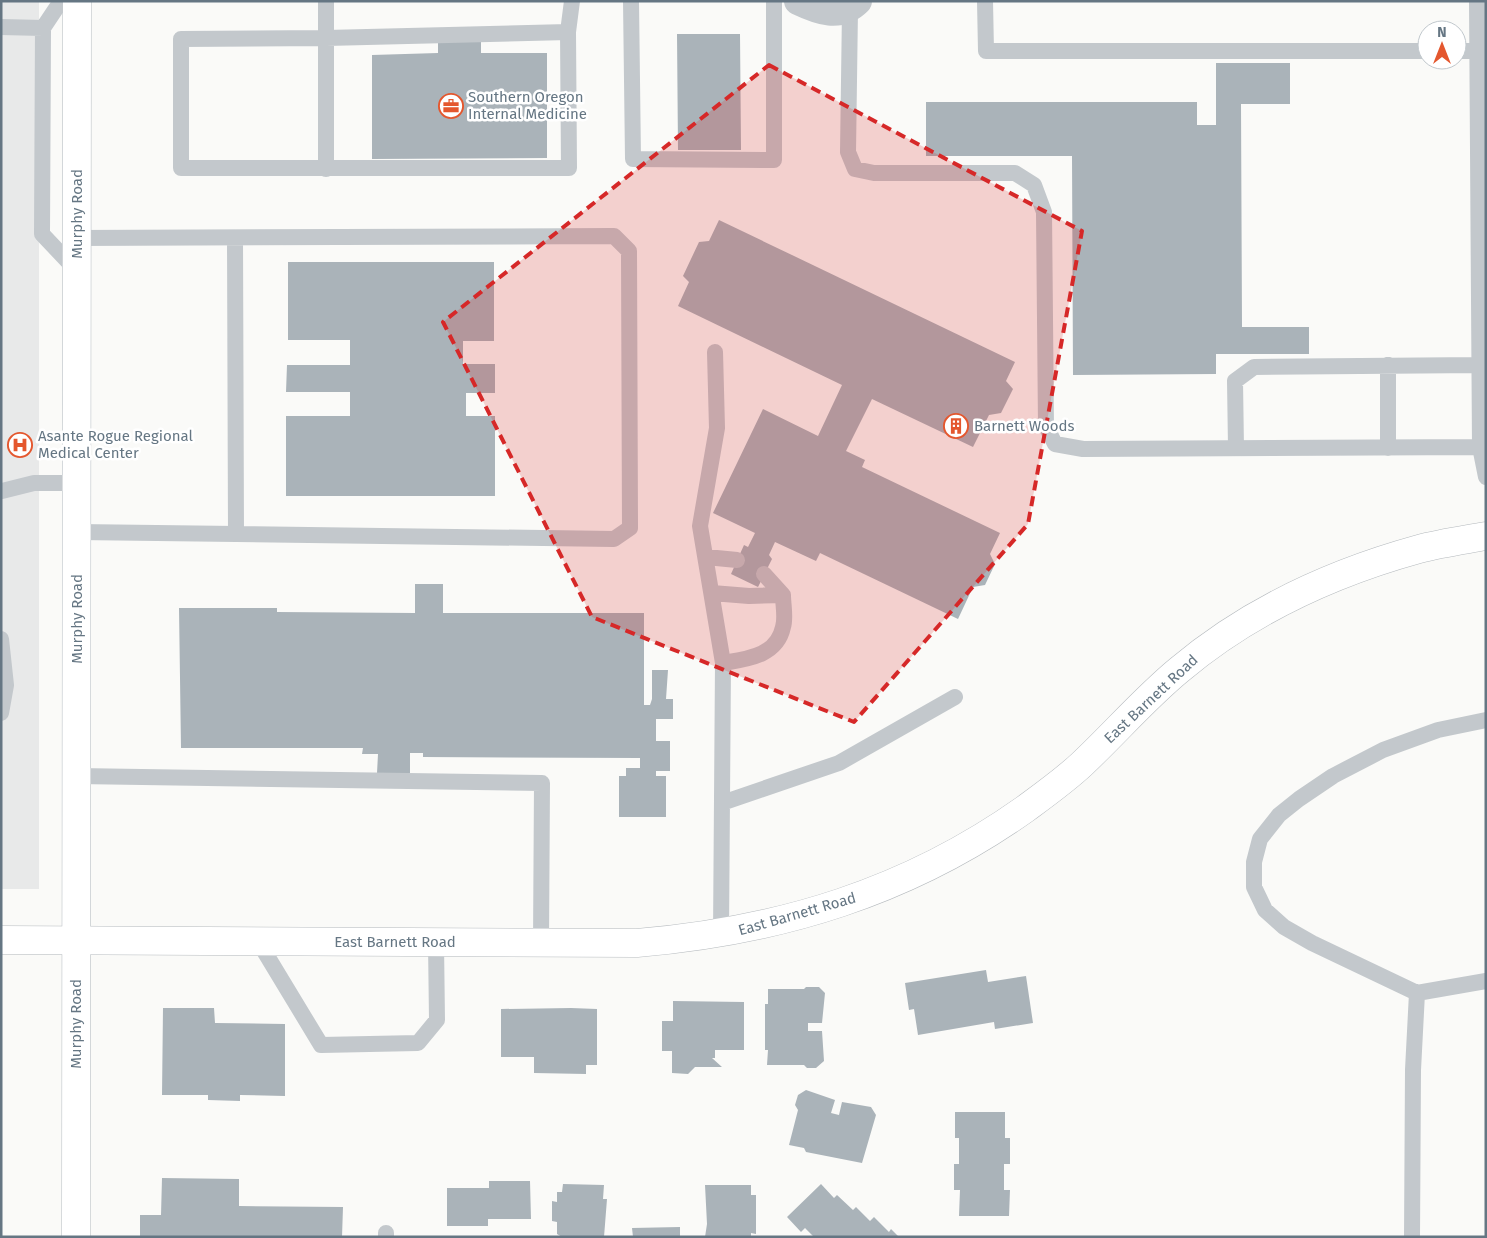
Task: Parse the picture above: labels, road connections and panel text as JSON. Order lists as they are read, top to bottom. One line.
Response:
{"streets":{"main road":["Murphy Road","East Barnett Road"]},"crossings":[["Murphy Road","East Barnett Road"]],"places":{"office":["Southern Oregon Internal Medicine"],"building":["Barnett Woods"],"hospital":["Asante Rogue Regional Medical Center"]},"north":"top"}
